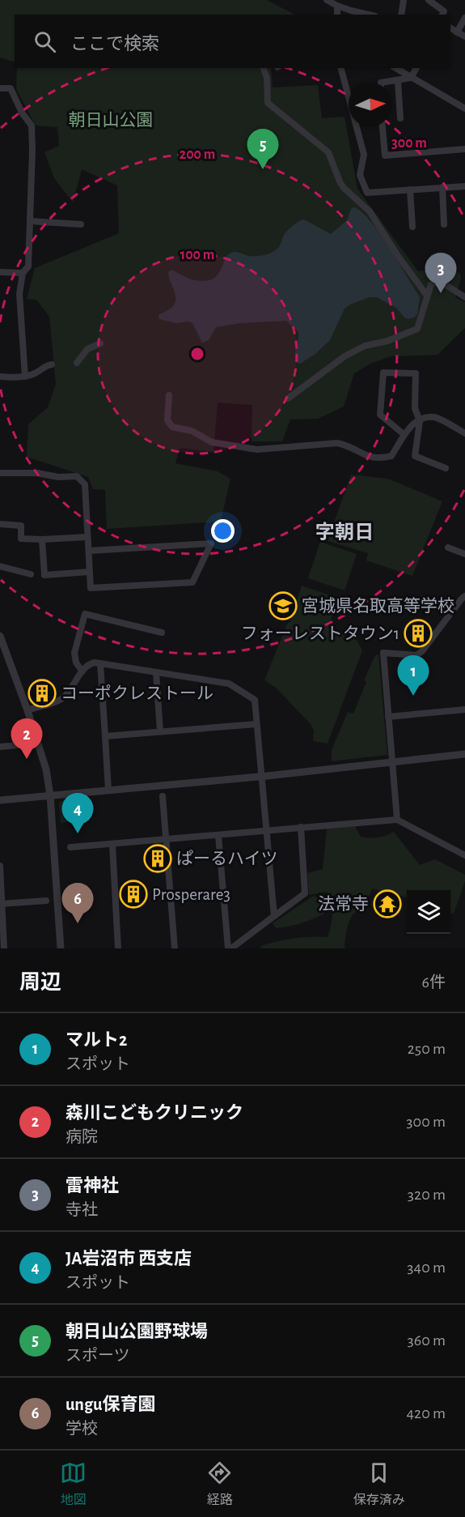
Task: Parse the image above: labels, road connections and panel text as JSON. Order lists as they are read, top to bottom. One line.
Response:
{"districts":["字朝日"],"parks":["朝日山公園"],"places":{"school or university":["宮城県名取高等学校"],"building":["フォーレストタウン1","コーポクレストール","ぱーるハイツ","Prosperare3"],"temple":["法常寺"]},"north":"right","page":{"search":"ここで検索","pins":["5","3","1","2","4","6"],"heading":["周辺","6件"],"list":[{"mark":"1","name":"マルト2","note":"スポット","value":"250 m"},{"mark":"2","name":"森川こどもクリニック","note":"病院","value":"300 m"},{"mark":"3","name":"雷神社","note":"寺社","value":"320 m"},{"mark":"4","name":"JA岩沼市 西支店","note":"スポット","value":"340 m"},{"mark":"5","name":"朝日山公園野球場","note":"スポーツ","value":"360 m"},{"mark":"6","name":"ungu保育園","note":"学校","value":"420 m"}],"nav":["地図","経路","保存済み"]},"rings":["300 m","200 m","100 m"]}
